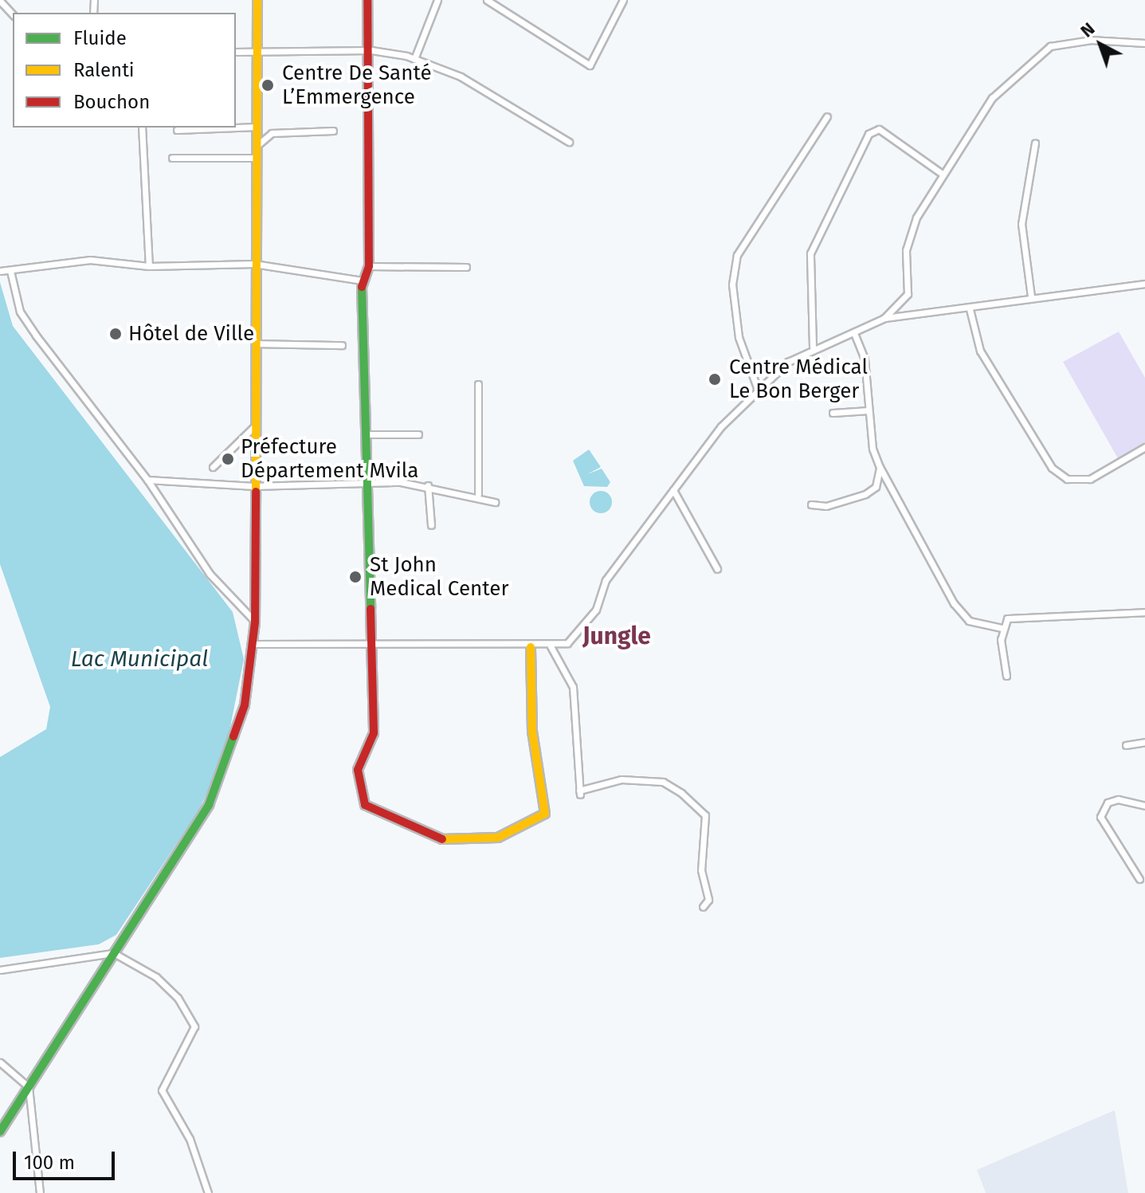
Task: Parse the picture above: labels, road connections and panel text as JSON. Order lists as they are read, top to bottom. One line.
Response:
{"districts":["Jungle"],"water":["Lac Municipal"],"places":["Centre De Santé L’Emmergence","Hôtel de Ville","Centre Médical Le Bon Berger","Préfecture Département Mvila","St John Medical Center"],"legend":["Fluide","Ralenti","Bouchon"],"scale_bar":"100 m","north":"top left"}
